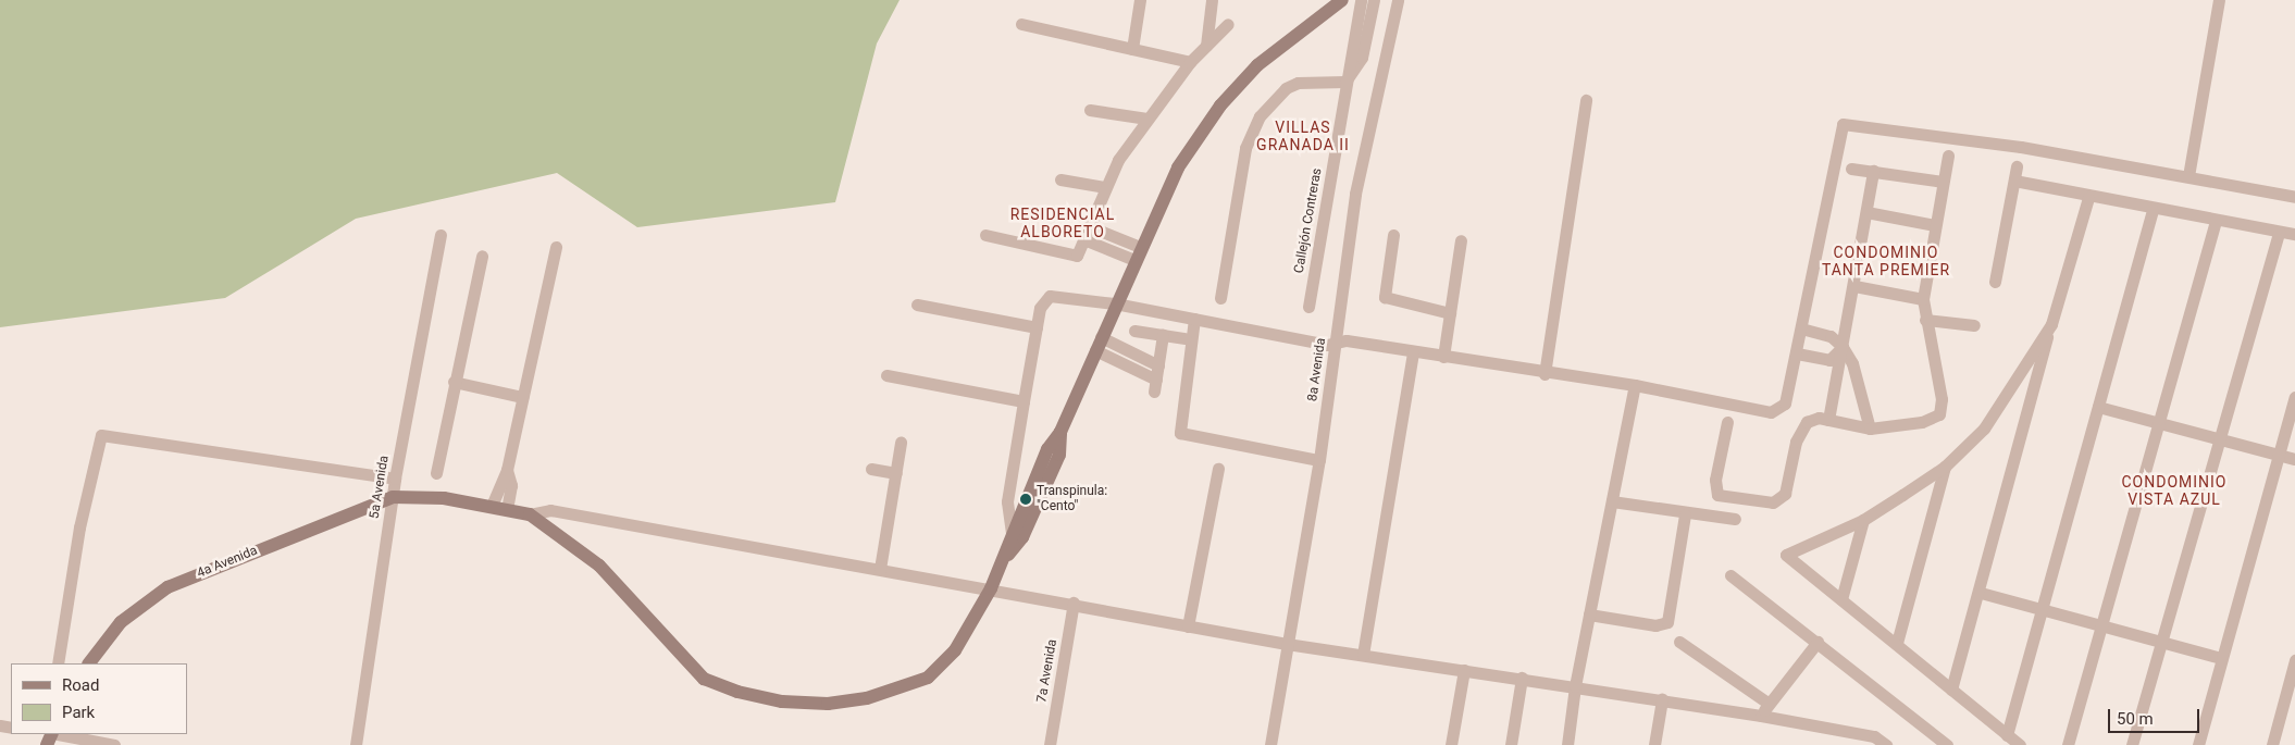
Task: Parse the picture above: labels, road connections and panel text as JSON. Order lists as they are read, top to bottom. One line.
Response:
{"streets":{"main road":["4a Avenida"],"street":["Callejón Contreras","8a Avenida","5a Avenida","7a Avenida"]},"crossings":[["5a Avenida","4a Avenida"]],"districts":["VILLAS GRANADA II","RESIDENCIAL ALBORETO","CONDOMINIO TANTA PREMIER","CONDOMINIO VISTA AZUL"],"places":["Transpinula: \"Cento\""],"legend":["Road","Park"],"scale_bar":"50 m"}
